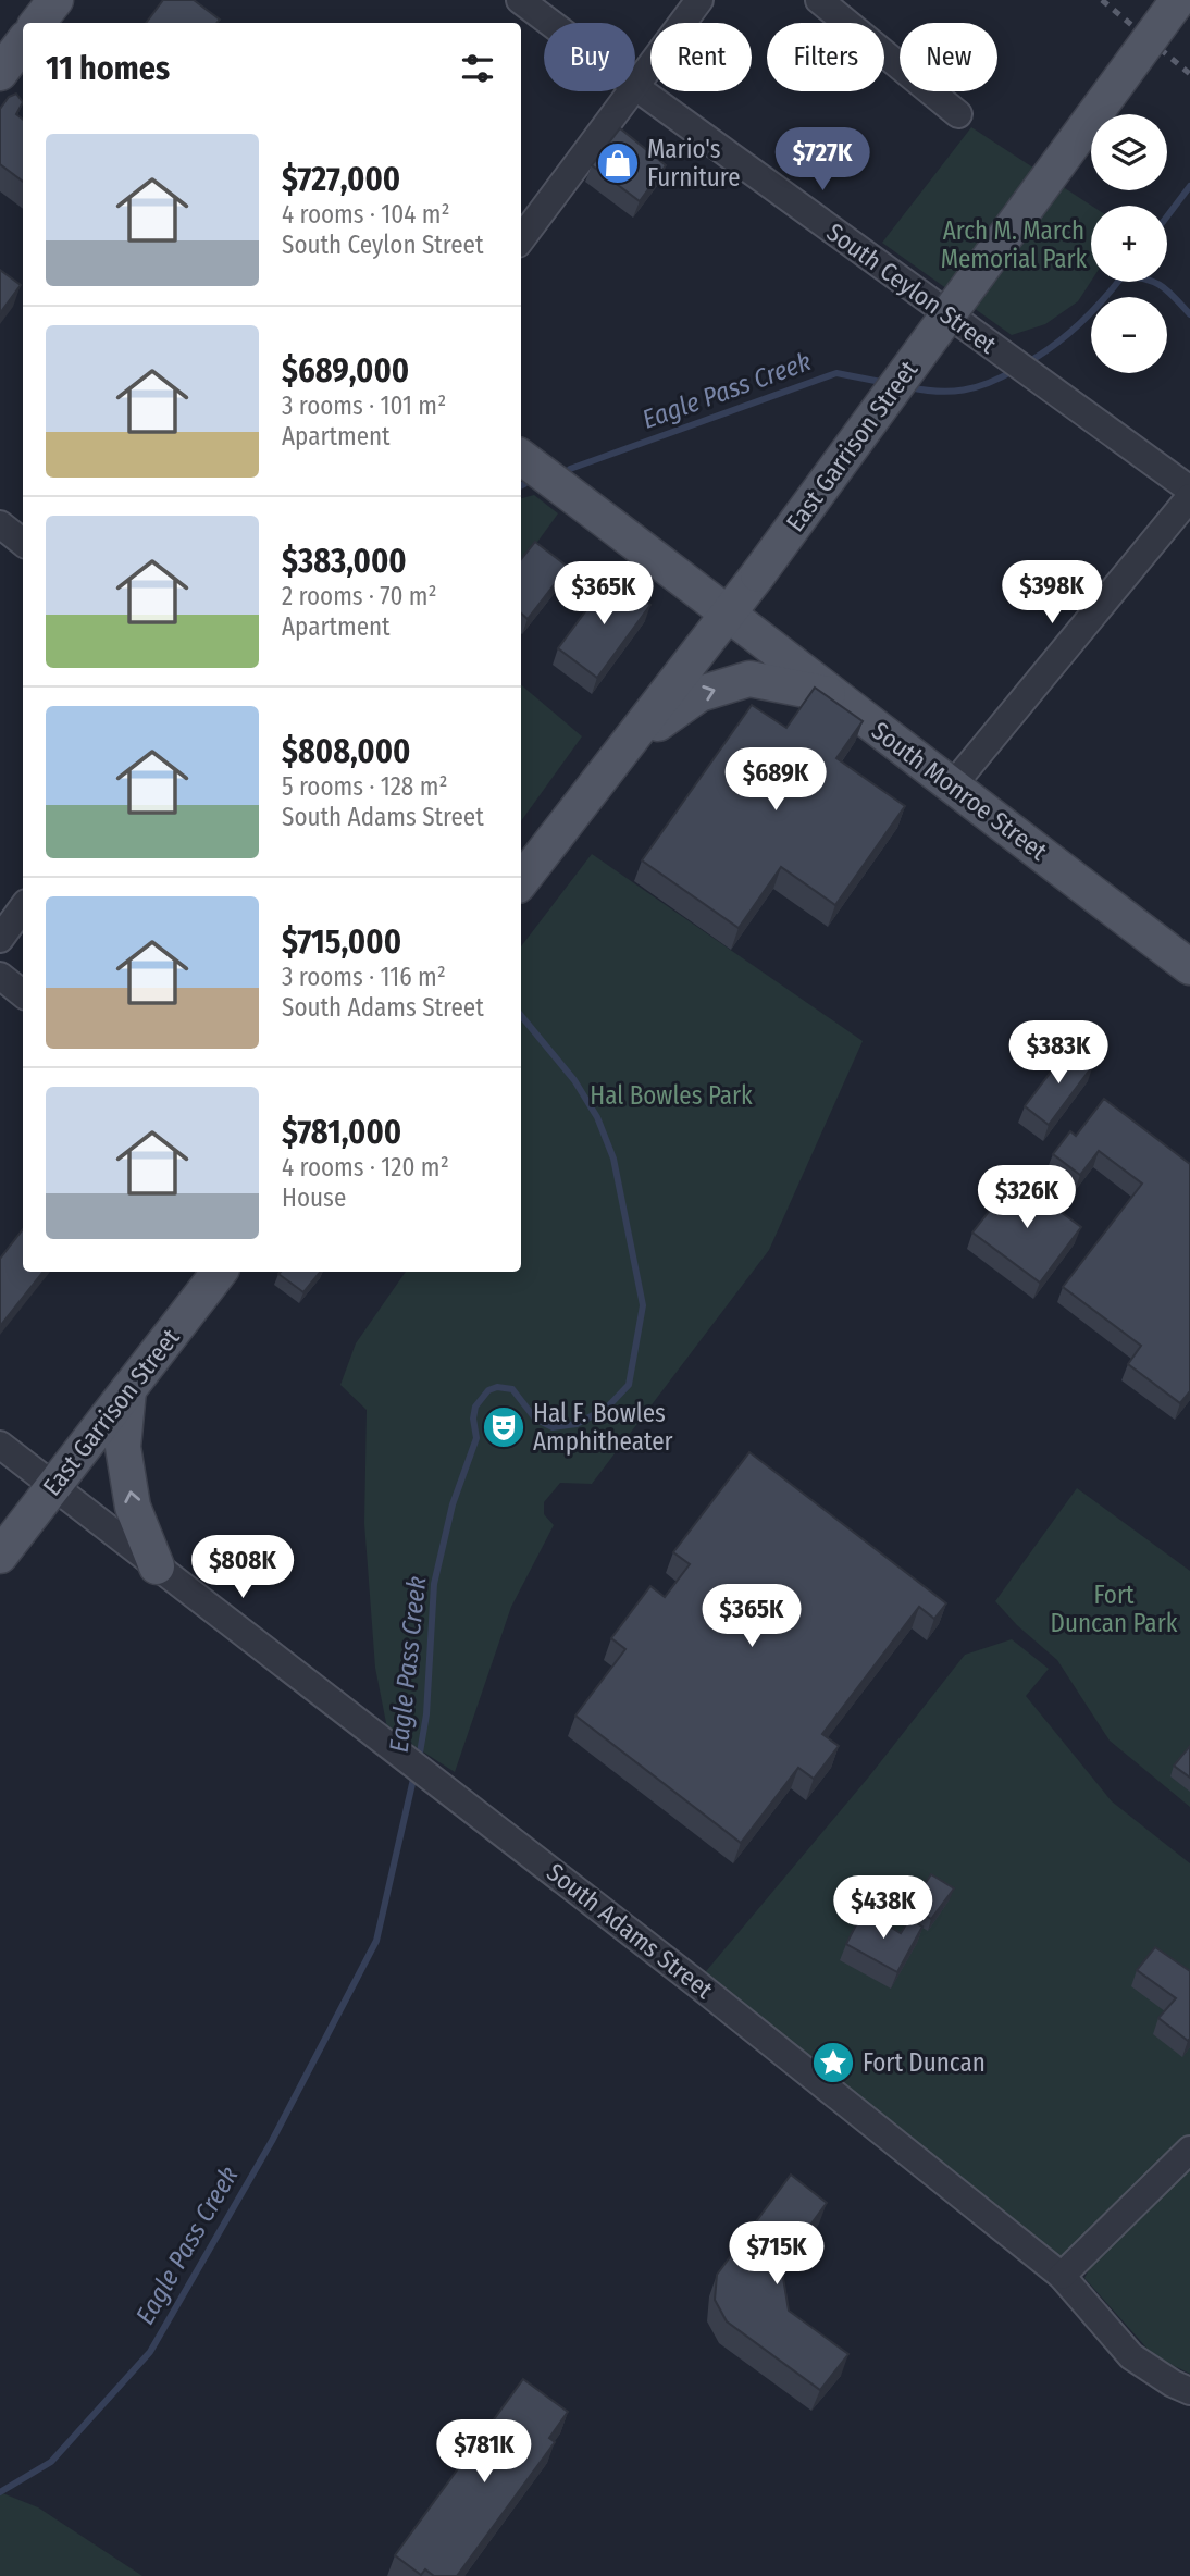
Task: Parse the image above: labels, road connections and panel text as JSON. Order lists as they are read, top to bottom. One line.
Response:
{"streets":{"main road":["East Garrison Street","South Monroe Street"],"street":["South Ceylon Street","South Adams Street"]},"crossings":[["East Garrison Street","South Monroe Street"],["East Garrison Street","South Adams Street"]],"water":["Eagle Pass Creek"],"parks":["Arch M. March Memorial Park","Hal Bowles Park","Fort Duncan Park"],"places":{"shop":["Mario's Furniture"],"theatre":["Hal F. Bowles Amphitheater"],"place":["Fort Duncan"]},"page":{"chip":["Buy","Rent","Filters","New"],"heading":"11 homes","map_buttons":["+","−"],"list":[{"name":"$727,000","note":"4 rooms · 104 m² · South Ceylon Street"},{"name":"$689,000","note":"3 rooms · 101 m² · Apartment"},{"name":"$383,000","note":"2 rooms · 70 m² · Apartment"},{"name":"$808,000","note":"5 rooms · 128 m² · South Adams Street"},{"name":"$715,000","note":"3 rooms · 116 m² · South Adams Street"},{"name":"$781,000","note":"4 rooms · 120 m² · House"}],"price":["$727K","$398K","$365K","$689K","$383K","$326K","$808K","$365K","$438K","$715K","$781K"]}}
